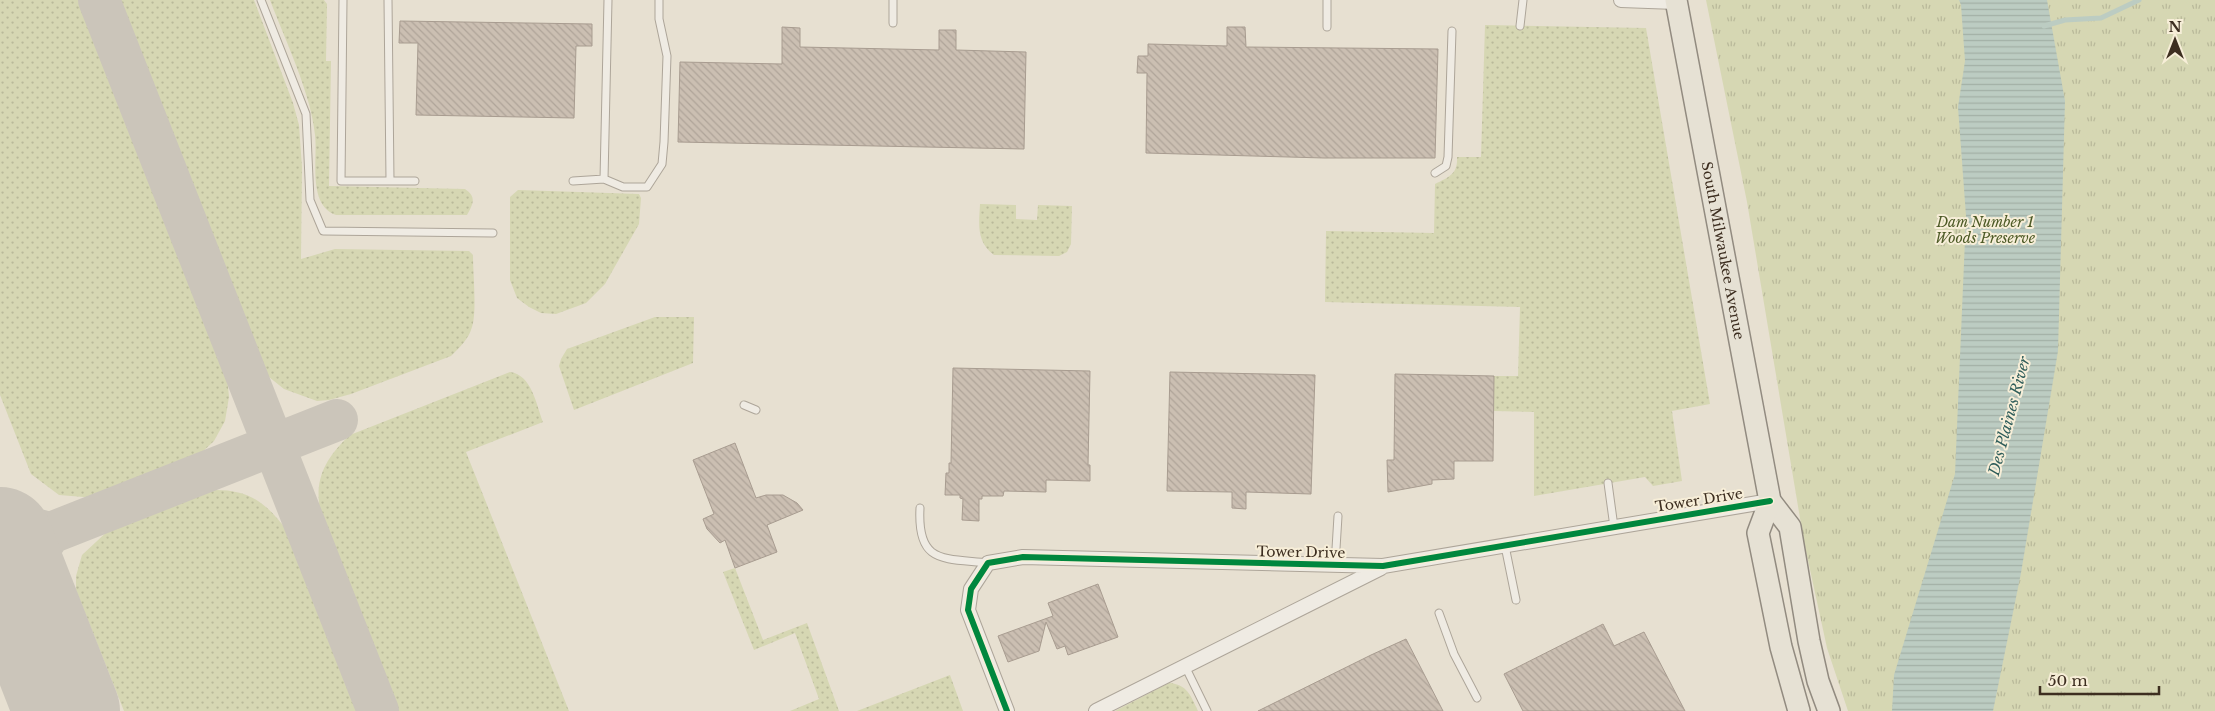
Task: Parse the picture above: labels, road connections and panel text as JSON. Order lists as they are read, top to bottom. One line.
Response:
{"streets":{"main road":["South Milwaukee Avenue"],"street":["Tower Drive"]},"crossings":[["South Milwaukee Avenue","Tower Drive"]],"water":["Des Plaines River"],"parks":["Dam Number 1 Woods Preserve"],"scale_bar":"50 m","north":"top"}
